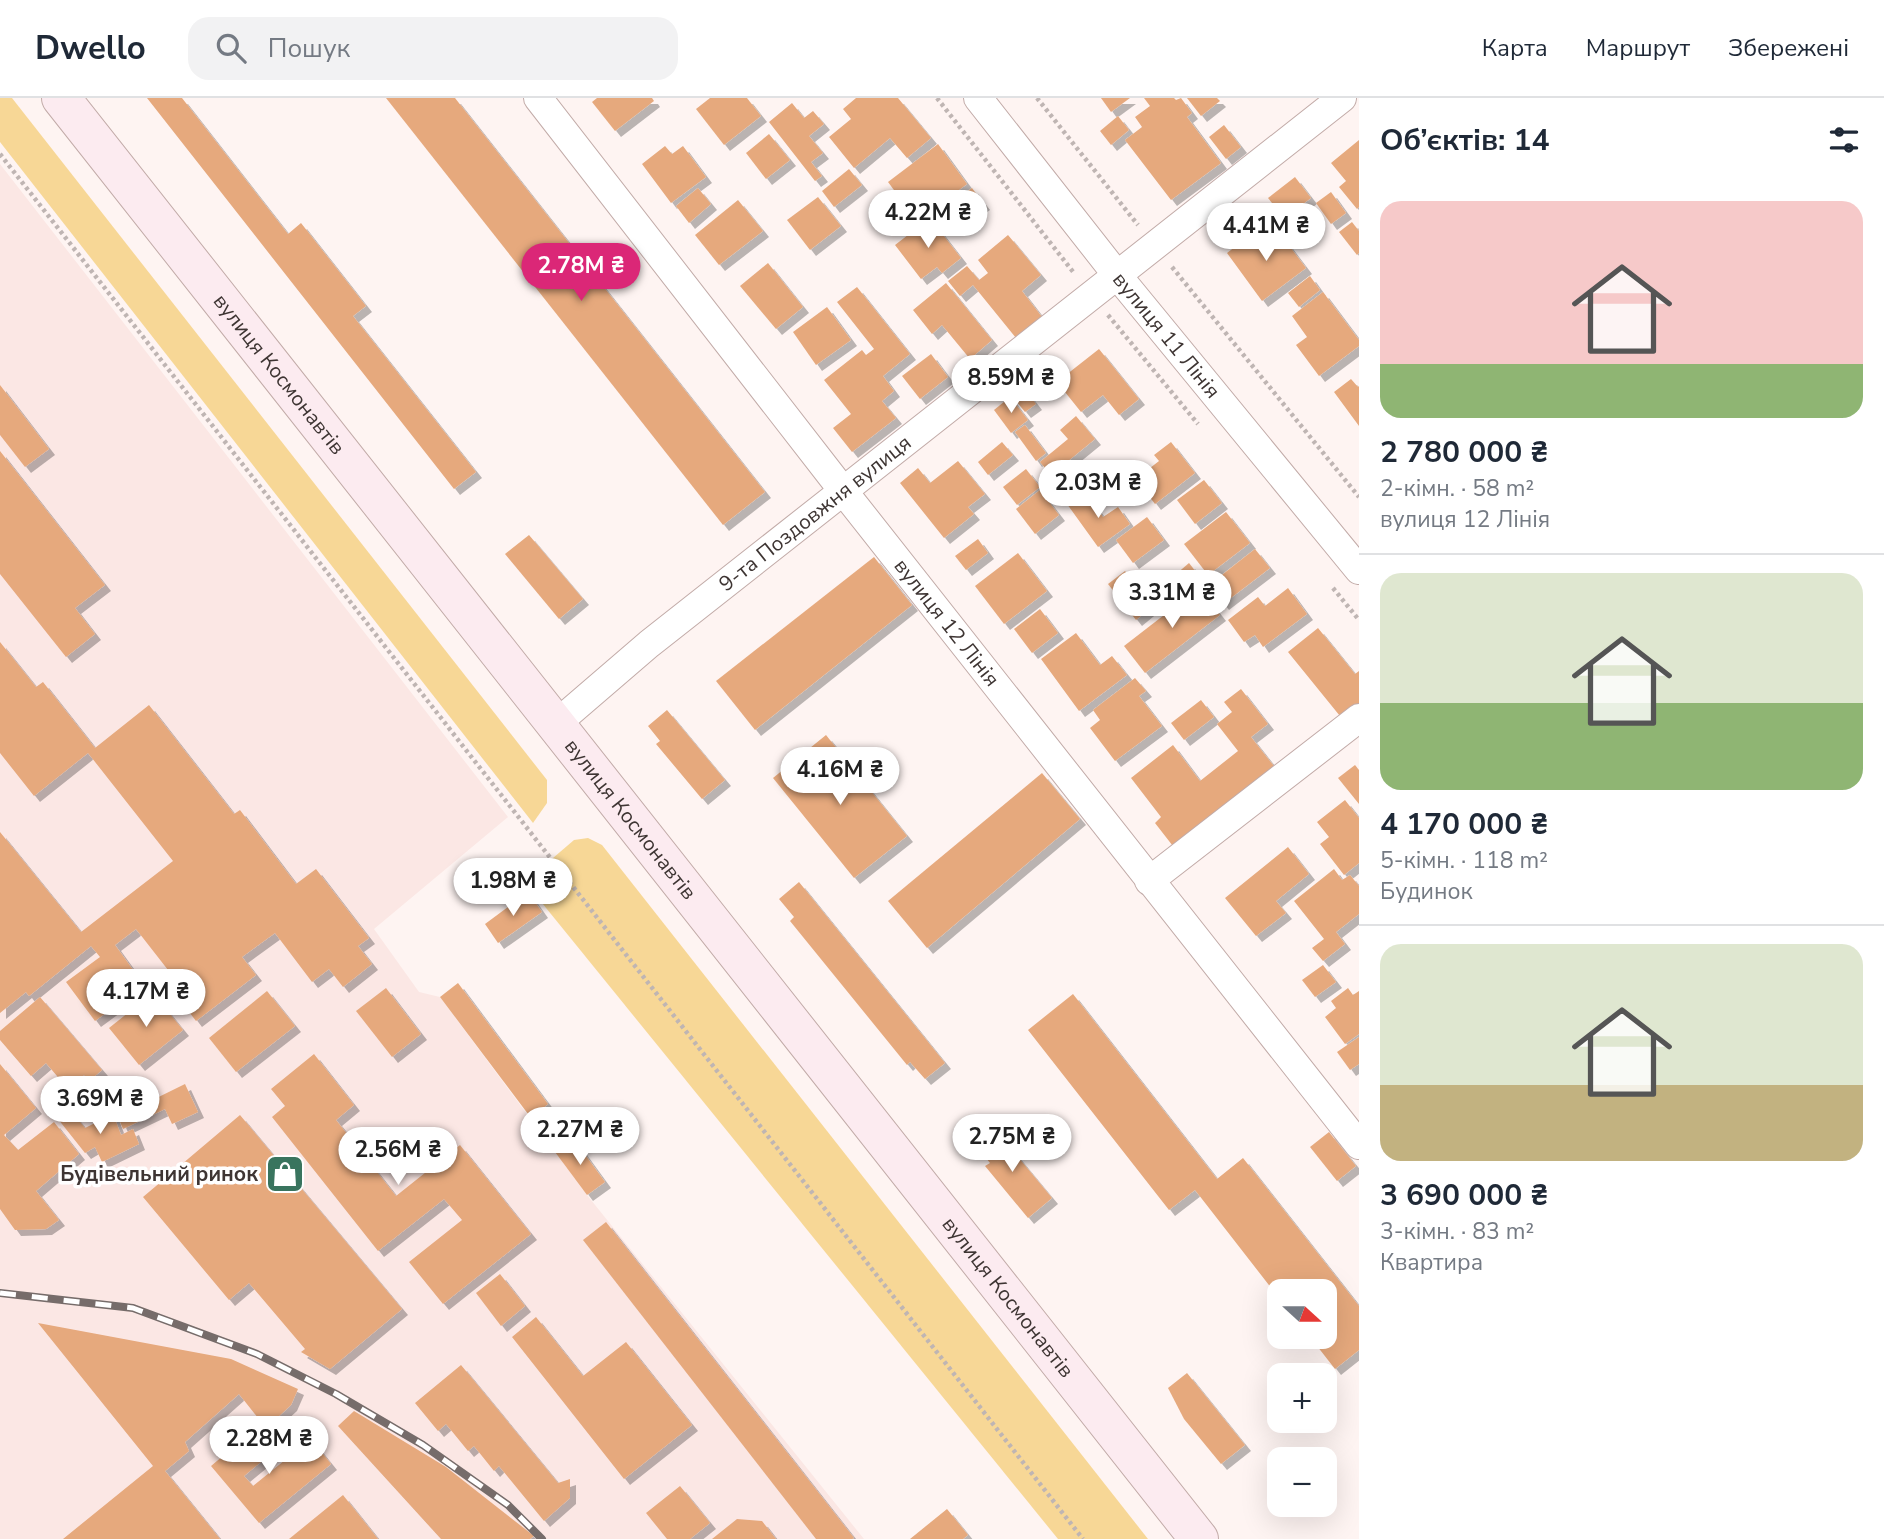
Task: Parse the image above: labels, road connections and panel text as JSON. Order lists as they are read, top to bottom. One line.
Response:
{"streets":{"main road":["вулиця Космонавтів"],"street":["вулиця 11 Лінія","9-та Поздовжня вулиця","вулиця 12 Лінія"]},"crossings":[["вулиця 11 Лінія","9-та Поздовжня вулиця"],["вулиця Космонавтів","9-та Поздовжня вулиця"],["9-та Поздовжня вулиця","вулиця 12 Лінія"]],"places":{"shop":["Будівельний ринок"]},"north":"right","page":{"header":"Dwello","search":"Пошук","nav":["Карта","Маршрут","Збережені"],"heading":"Об’єктів: 14","list":[{"name":"2 780 000 ₴","note":"2-кімн. · 58 m² · вулиця 12 Лінія"},{"name":"4 170 000 ₴","note":"5-кімн. · 118 m² · Будинок"},{"name":"3 690 000 ₴","note":"3-кімн. · 83 m² · Квартира"}],"price":["4.22M ₴","4.41M ₴","2.78M ₴","8.59M ₴","2.03M ₴","3.31M ₴","4.16M ₴","1.98M ₴","4.17M ₴","3.69M ₴","2.27M ₴","2.75M ₴","2.56M ₴","2.28M ₴"],"map_buttons":["+","−"]}}
